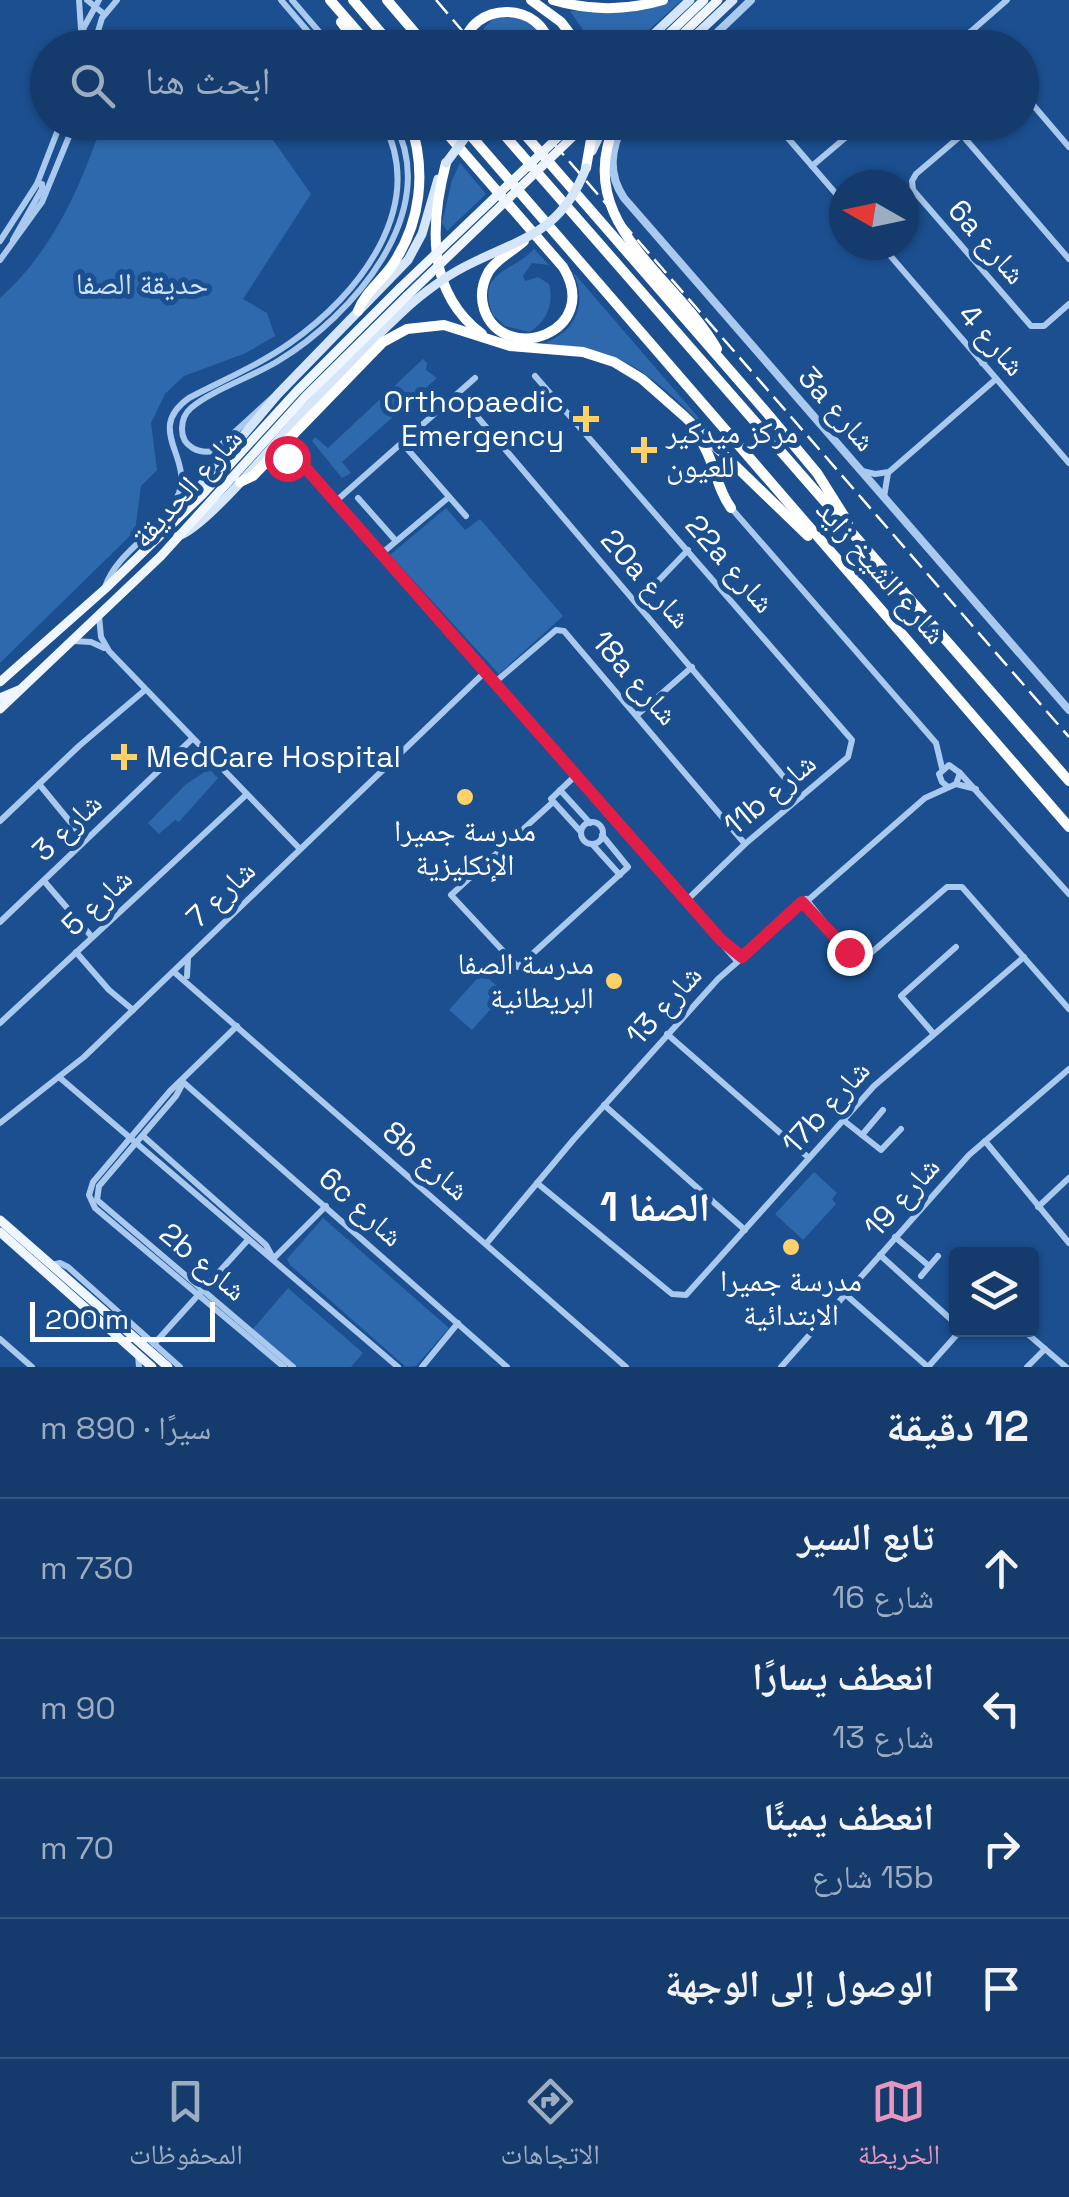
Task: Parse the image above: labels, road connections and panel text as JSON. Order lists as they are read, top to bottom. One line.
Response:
{"streets":{"highway":["شارع الشيخ زايد"],"main road":["شارع الحديقة"],"street":["6a شارع","شارع 4","3a شارع","22a شارع","20a شارع","18a شارع","11b شارع","شارع 3","شارع 7","شارع 5","شارع 13","17b شارع","8b شارع","شارع 19","6c شارع","2b شارع"]},"crossings":[["22a شارع","11b شارع"],["20a شارع","11b شارع"],["18a شارع","11b شارع"],["18a شارع","شارع 7"],["شارع 7","8b شارع"],["شارع 13","17b شارع"],["شارع 13","8b شارع"]],"districts":["الصفا 1"],"parks":["حديقة الصفا"],"places":{"health":["Orthopaedic Emergency","مركز ميدكير للعيون","MedCare Hospital"],"other":["مدرسة جميرا الإنكليزية","مدرسة الصفا البريطانية","مدرسة جميرا الابتدائية"]},"scale_bar":"200 m","north":"left","page":{"search":"ابحث هنا","scale":"200 m","heading":["12 دقيقة","سيرًا · 890 m"],"list":[["تابع السير","شارع 16","730 m"],["انعطف يسارًا","شارع 13","90 m"],["انعطف يمينًا","15b شارع","70 m"],"الوصول إلى الوجهة"],"nav":["الخريطة","الاتجاهات","المحفوظات"]}}
